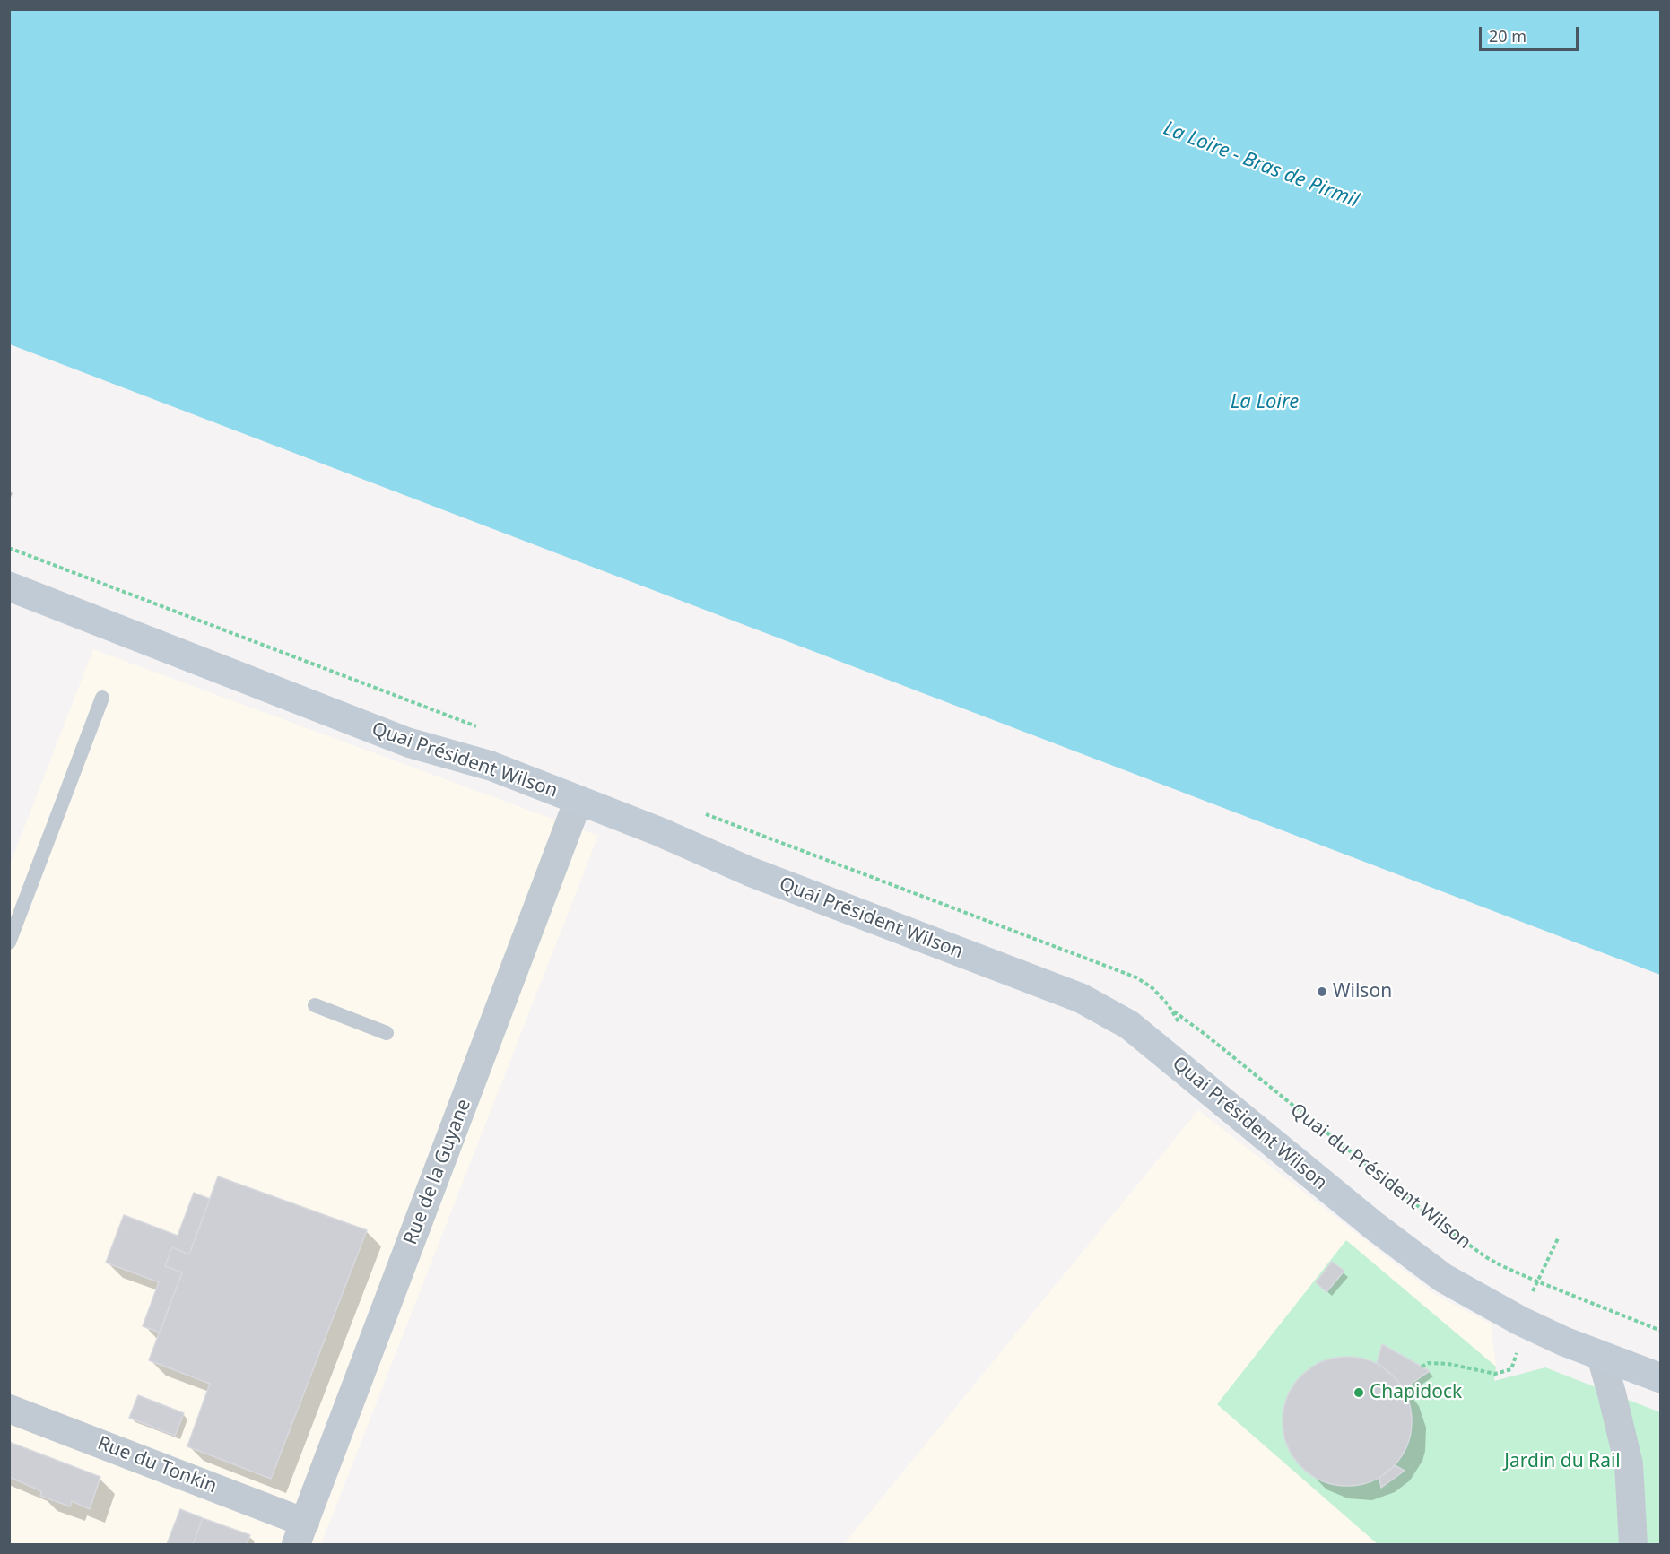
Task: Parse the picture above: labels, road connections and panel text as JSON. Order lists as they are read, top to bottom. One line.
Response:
{"streets":{"main road":["Quai Président Wilson"],"street":["Rue de la Guyane","Rue du Tonkin"]},"crossings":[["Quai Président Wilson","Rue de la Guyane"],["Rue de la Guyane","Rue du Tonkin"]],"water":["La Loire - Bras de Pirmil","La Loire"],"parks":["Jardin du Rail"],"places":["Wilson","Chapidock"],"scale_bar":"20 m"}
